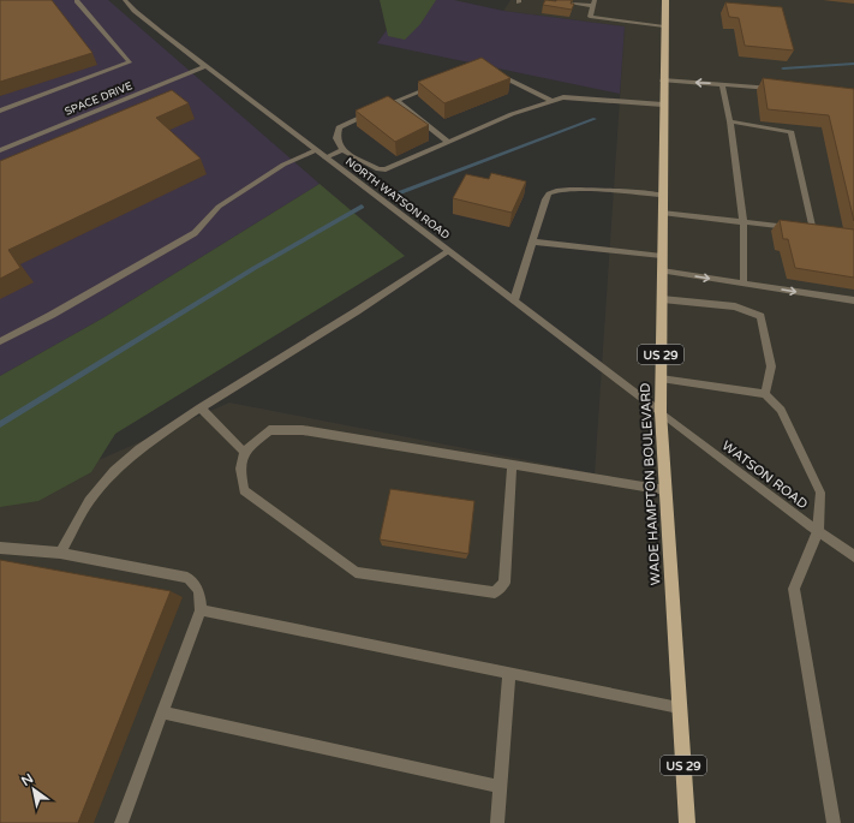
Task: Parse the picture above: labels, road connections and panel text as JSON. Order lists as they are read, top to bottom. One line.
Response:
{"streets":{"main road":["US 29","WADE HAMPTON BOULEVARD"],"street":["SPACE DRIVE","NORTH WATSON ROAD","WATSON ROAD"]},"crossings":[["SPACE DRIVE","NORTH WATSON ROAD"],["NORTH WATSON ROAD","WATSON ROAD"],["NORTH WATSON ROAD","WADE HAMPTON BOULEVARD"],["WATSON ROAD","WADE HAMPTON BOULEVARD"]],"north":"top left"}
